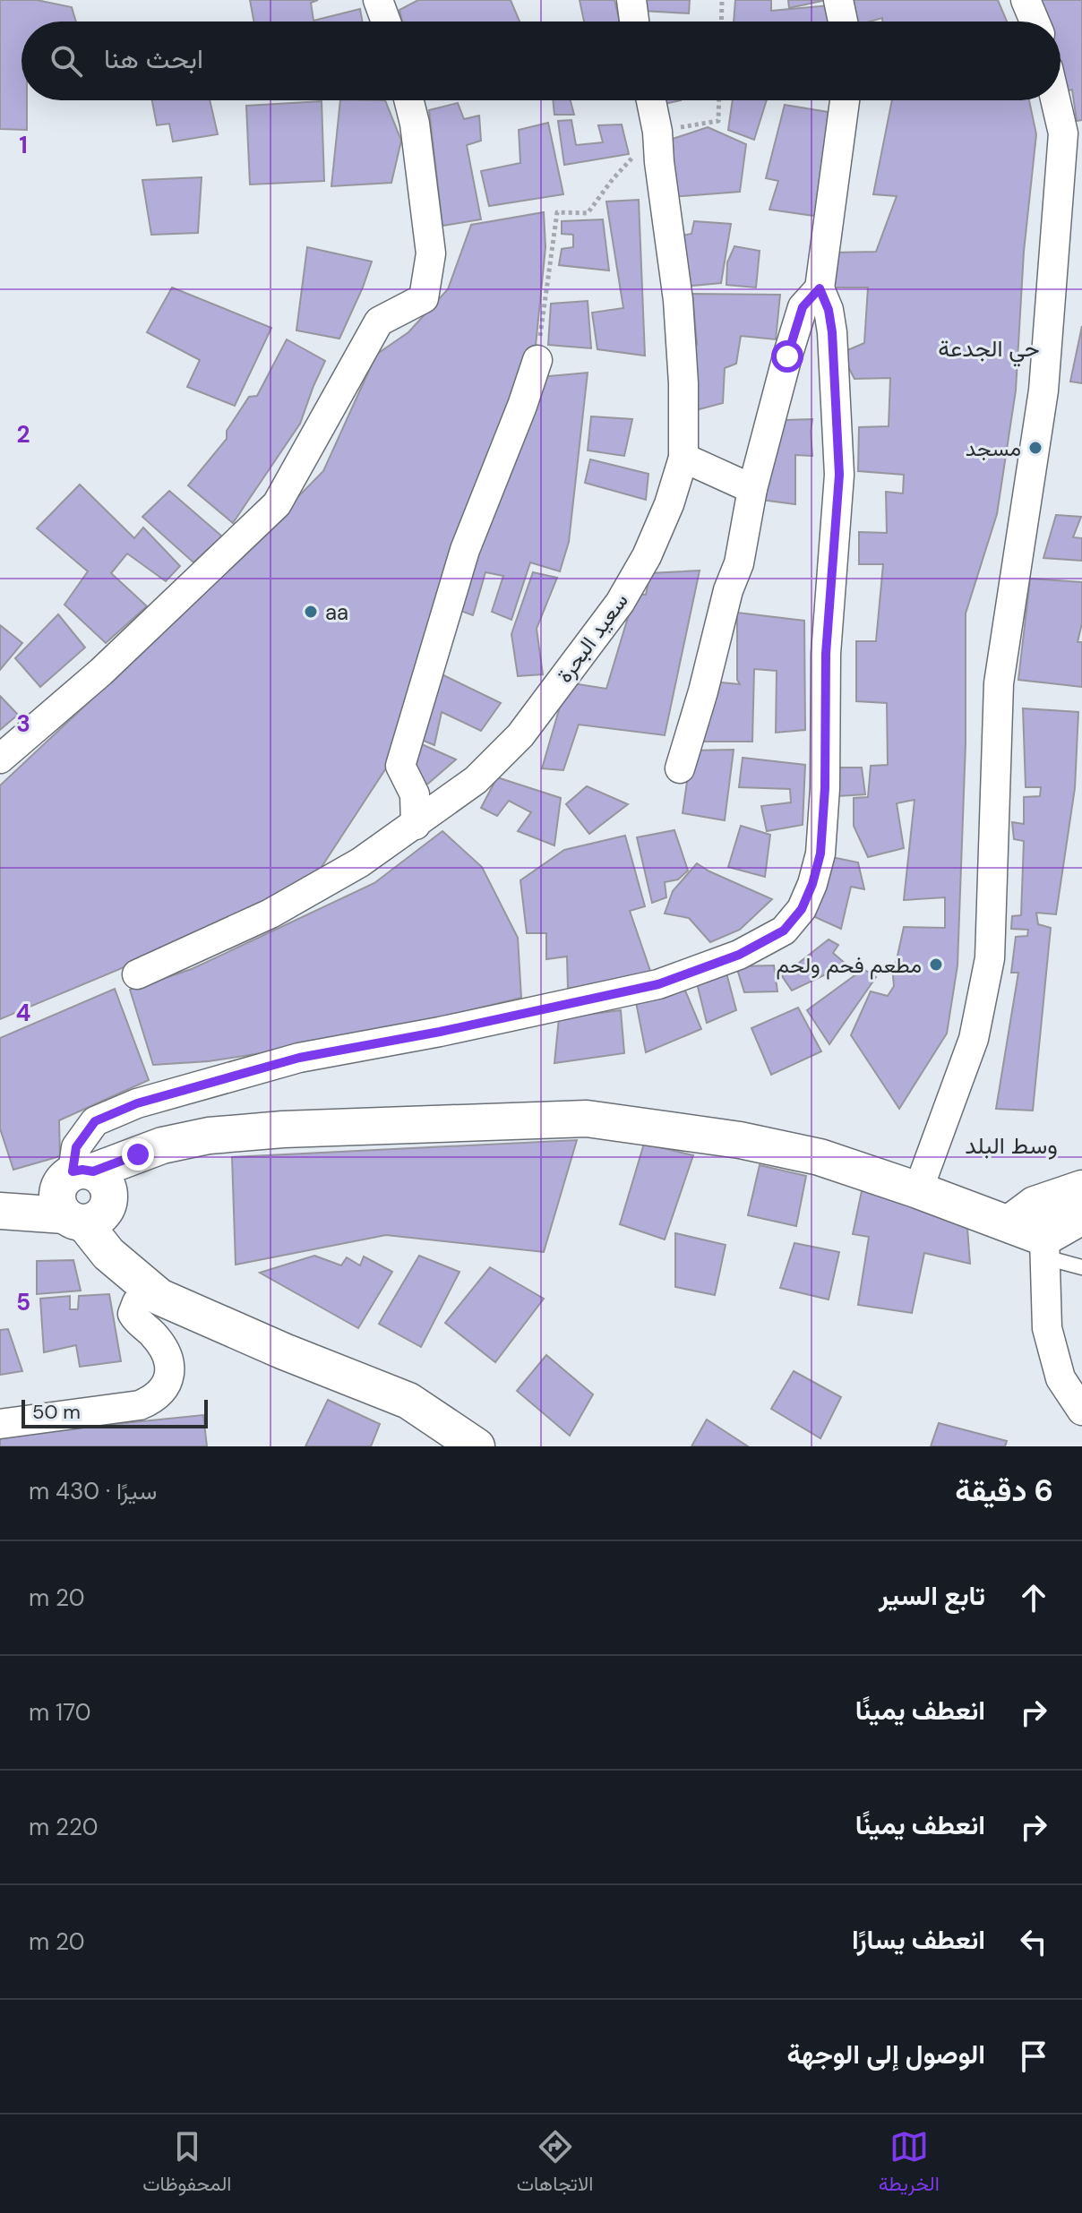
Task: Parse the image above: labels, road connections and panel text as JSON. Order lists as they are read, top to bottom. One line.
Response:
{"streets":{"street":["سعيد البحرة"]},"districts":["حي الجدعة","وسط البلد"],"places":["مسجد","aa","مطعم فحم ولحم"],"scale_bar":"50 m","page":{"search":"ابحث هنا","scale":"50 m","heading":["6 دقيقة","سيرًا · 430 m"],"list":[["تابع السير","20 m"],["انعطف يمينًا","170 m"],["انعطف يمينًا","220 m"],["انعطف يسارًا","20 m"],"الوصول إلى الوجهة"],"nav":["الخريطة","الاتجاهات","المحفوظات"]},"grid":{"rows":["1","2","3","4","5"]}}
